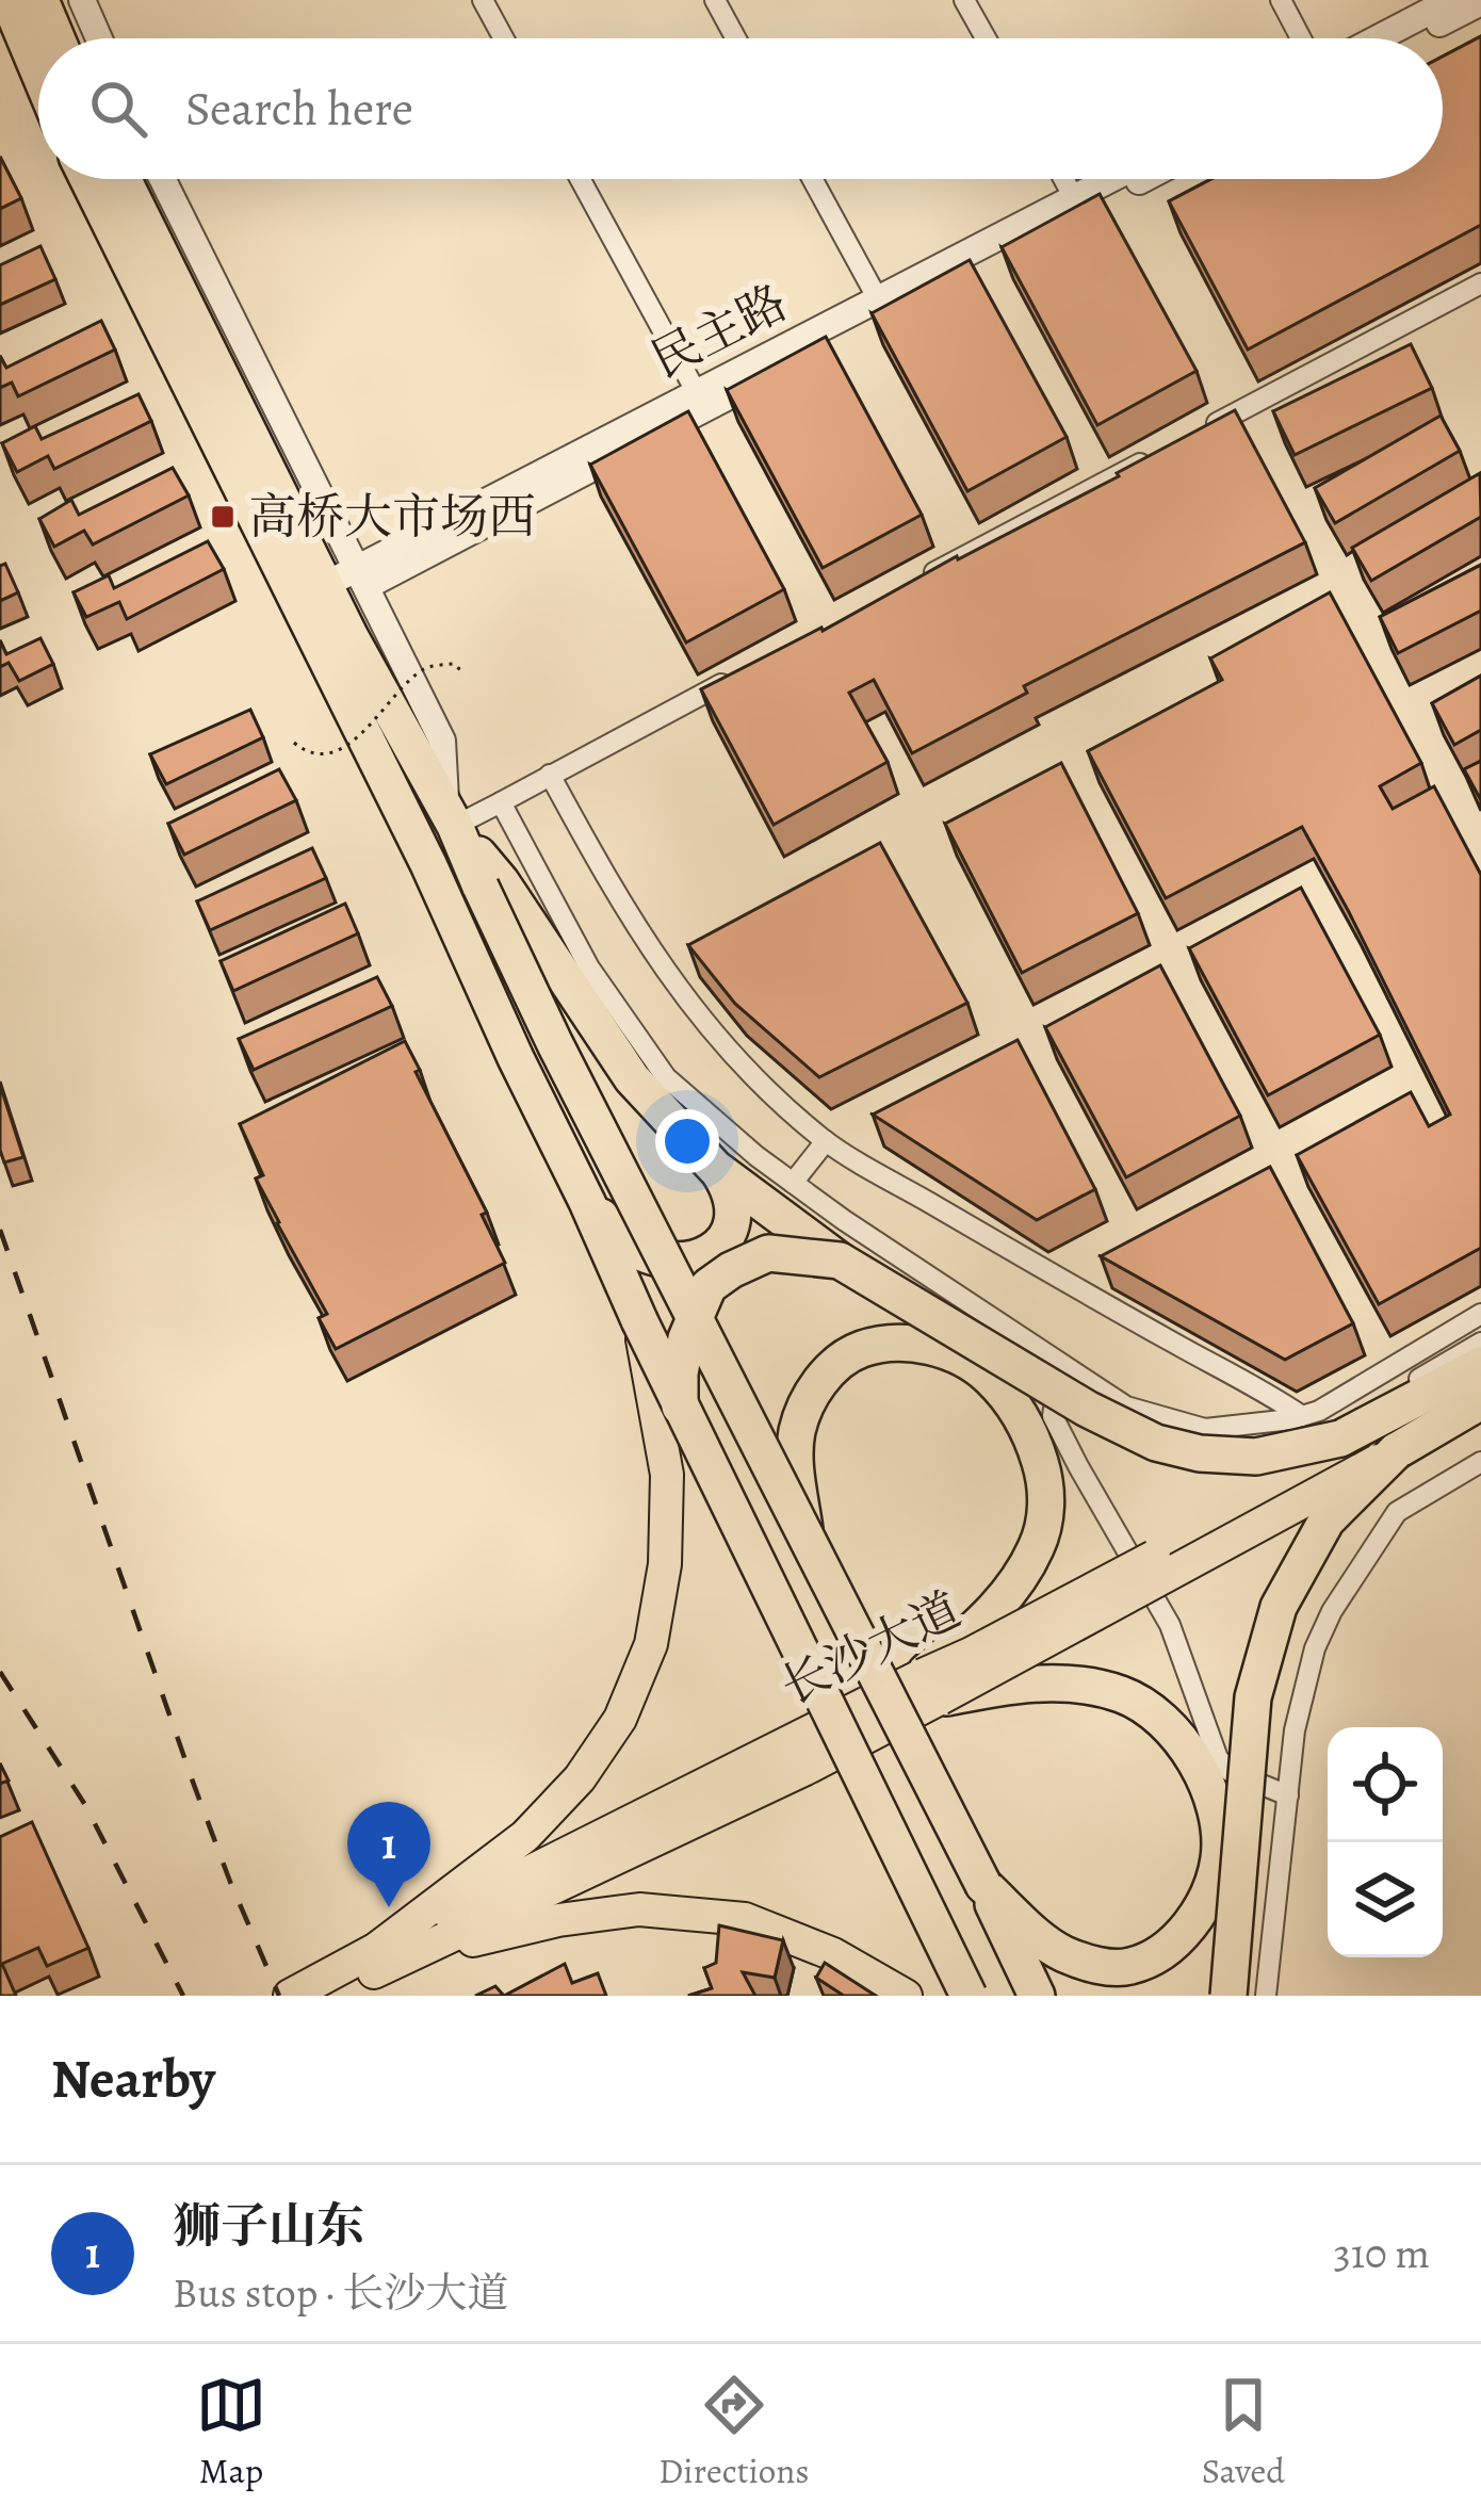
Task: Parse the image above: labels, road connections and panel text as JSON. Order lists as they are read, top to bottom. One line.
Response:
{"streets":{"main road":["长沙大道"],"street":["民主路"]},"places":{"transit":["高桥大市场西"]},"page":{"search":"Search here","pins":"1","heading":"Nearby","list":[{"mark":"1","name":"狮子山东","note":"Bus stop · 长沙大道","value":"310 m"}],"nav":["Map","Directions","Saved"]}}
